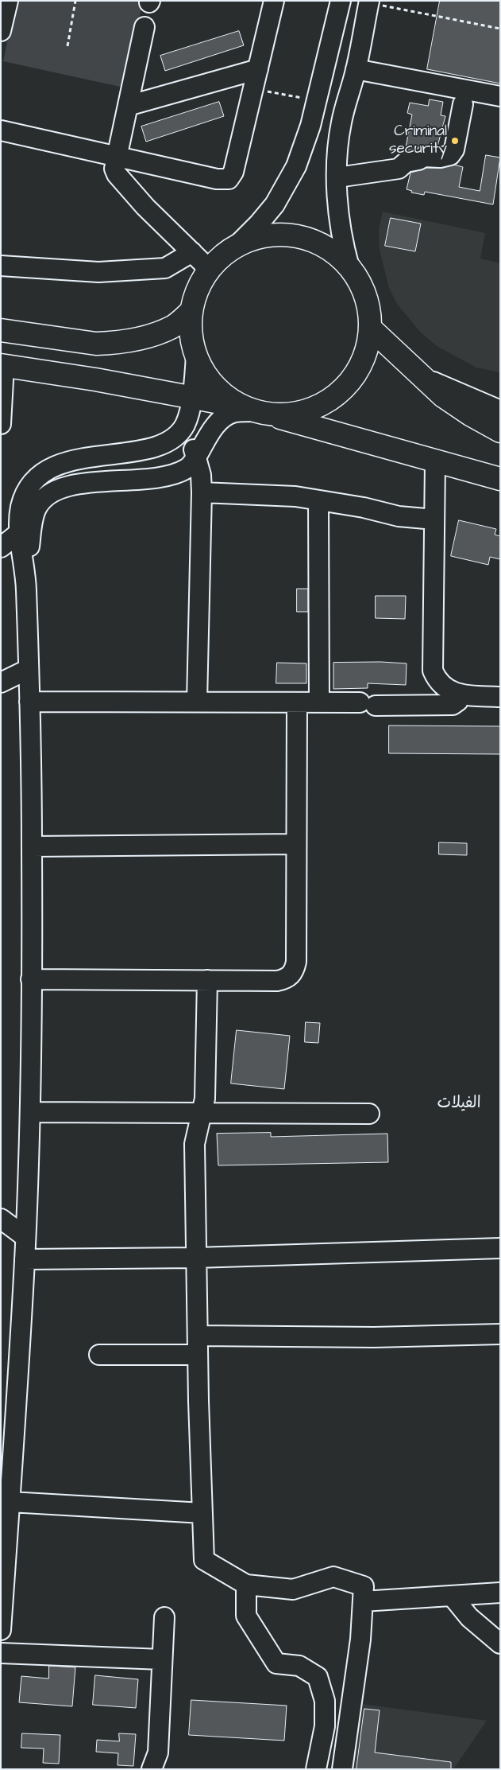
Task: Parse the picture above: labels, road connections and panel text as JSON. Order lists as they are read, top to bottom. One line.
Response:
{"districts":["الفيلات"],"places":["Criminal security"]}
